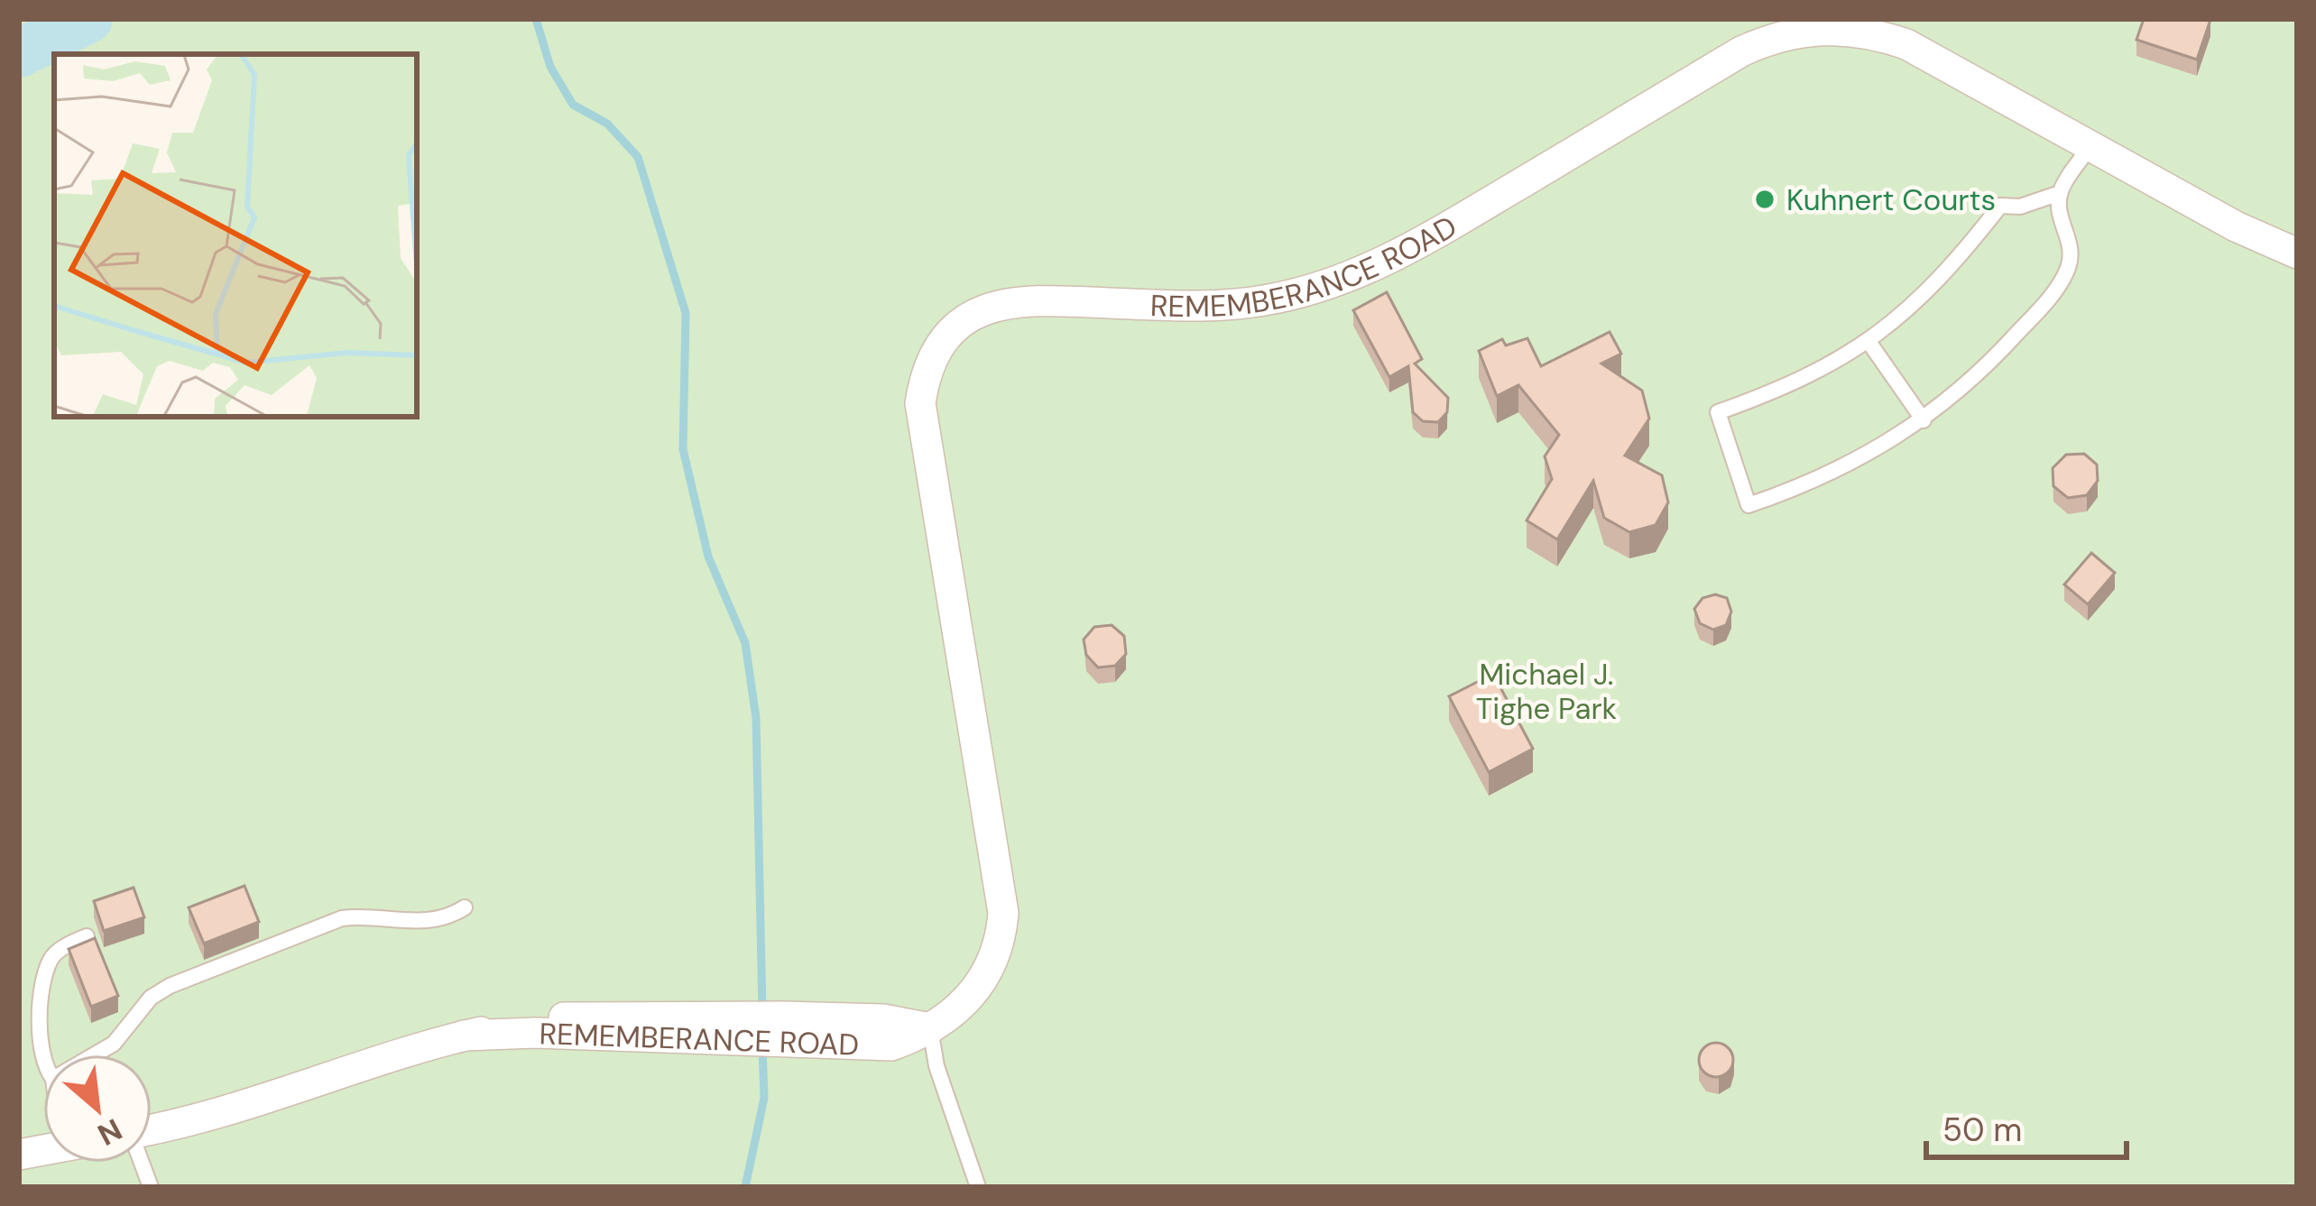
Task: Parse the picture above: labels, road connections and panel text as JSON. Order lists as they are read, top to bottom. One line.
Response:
{"streets":{"street":["REMEMBERANCE ROAD"]},"parks":["Michael J. Tighe Park"],"places":["Kuhnert Courts"],"scale_bar":"50 m","north":"bottom right"}
